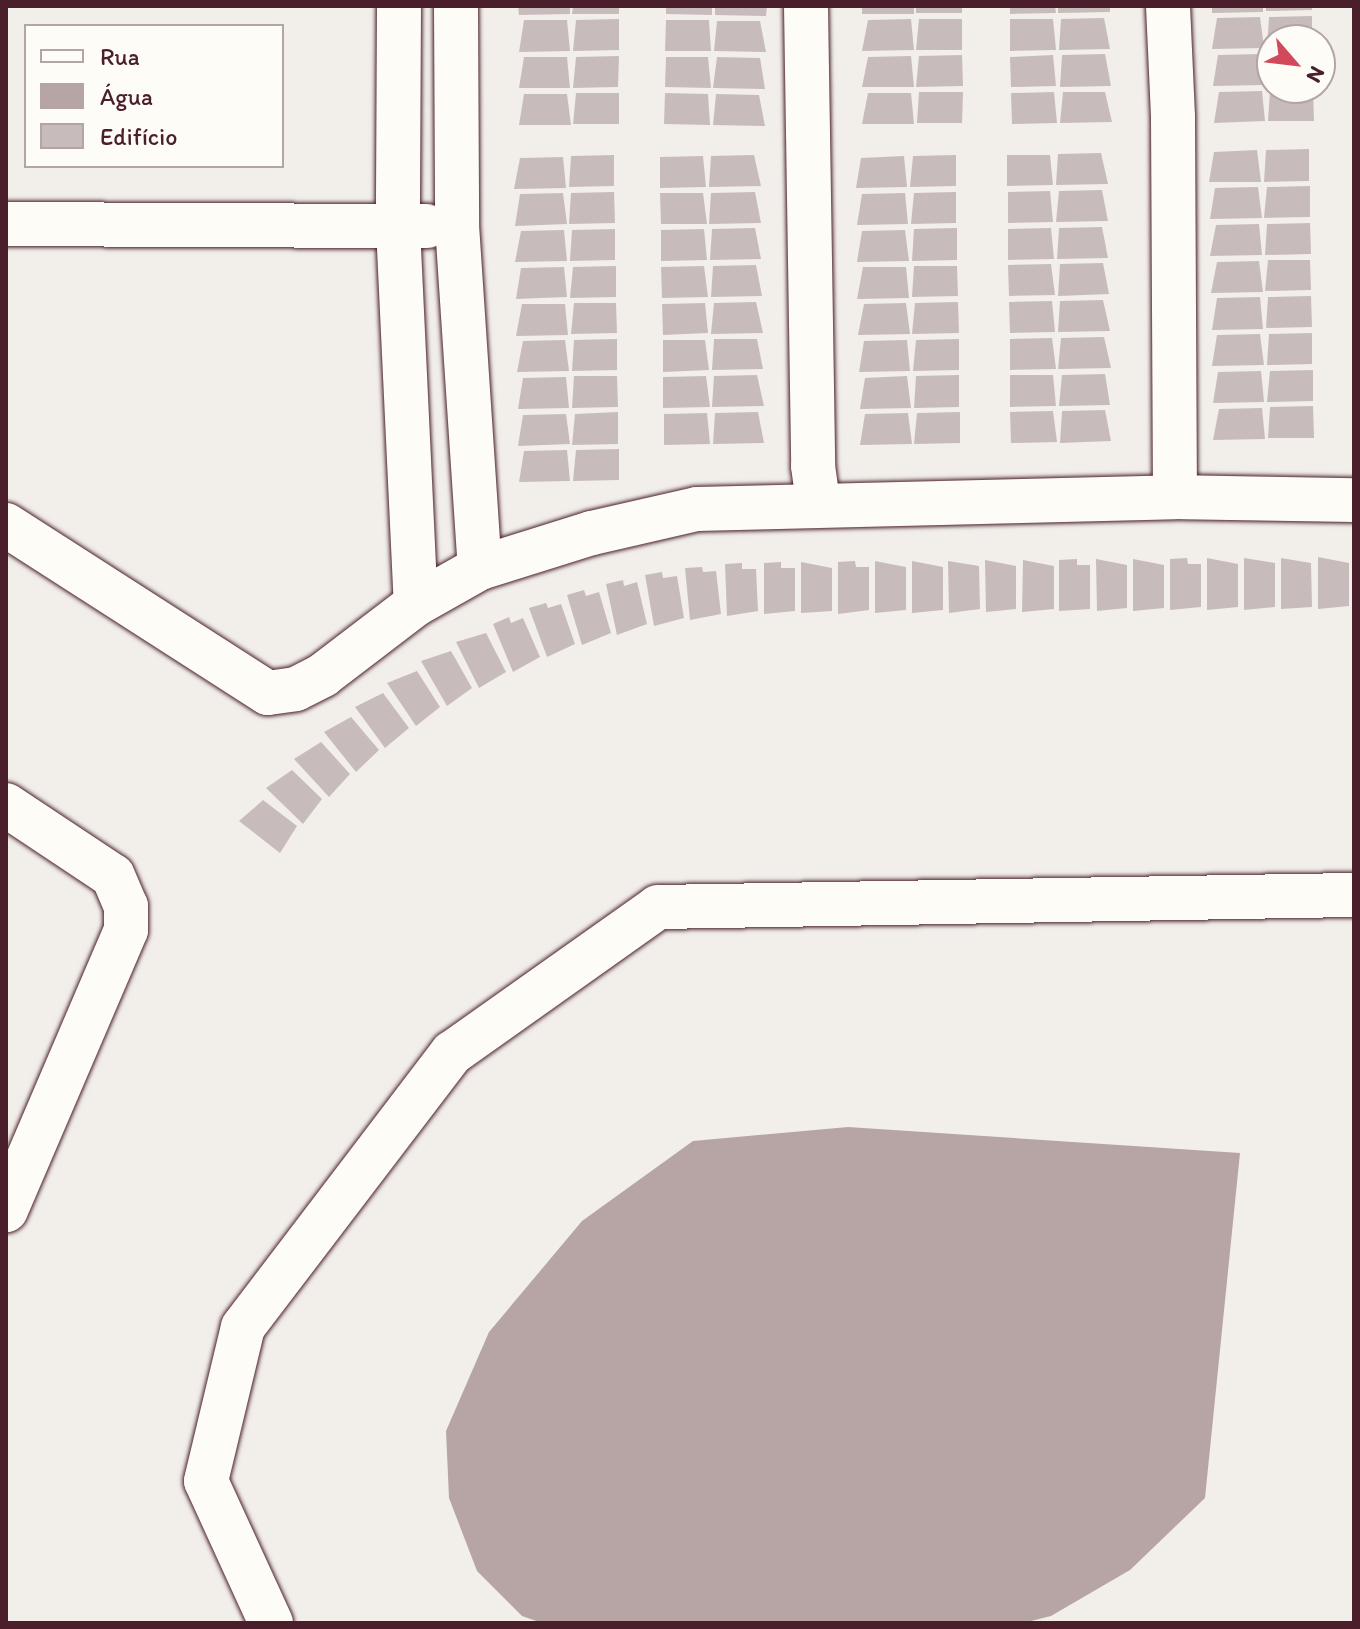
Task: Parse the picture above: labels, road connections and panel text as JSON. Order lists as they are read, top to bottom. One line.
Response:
{"legend":["Rua","Água","Edifício"],"north":"bottom right"}
